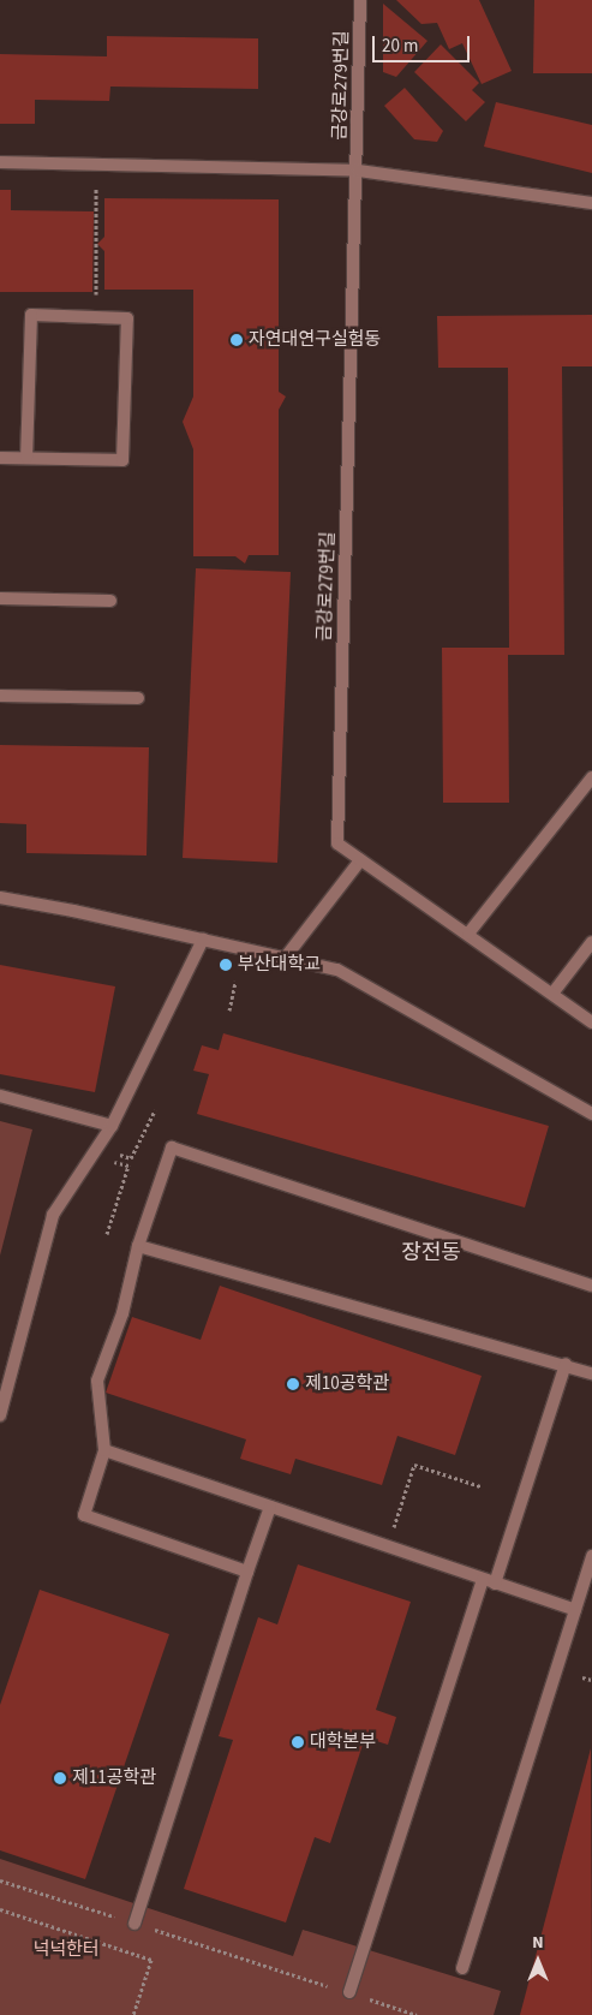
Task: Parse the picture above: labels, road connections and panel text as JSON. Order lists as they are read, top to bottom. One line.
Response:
{"streets":{"street":["금강로279번길"]},"districts":["장전동"],"parks":["넉넉한터"],"places":["자연대연구실험동","부산대학교","제10공학관","대학본부","제11공학관"],"scale_bar":"20 m","north":"top"}
